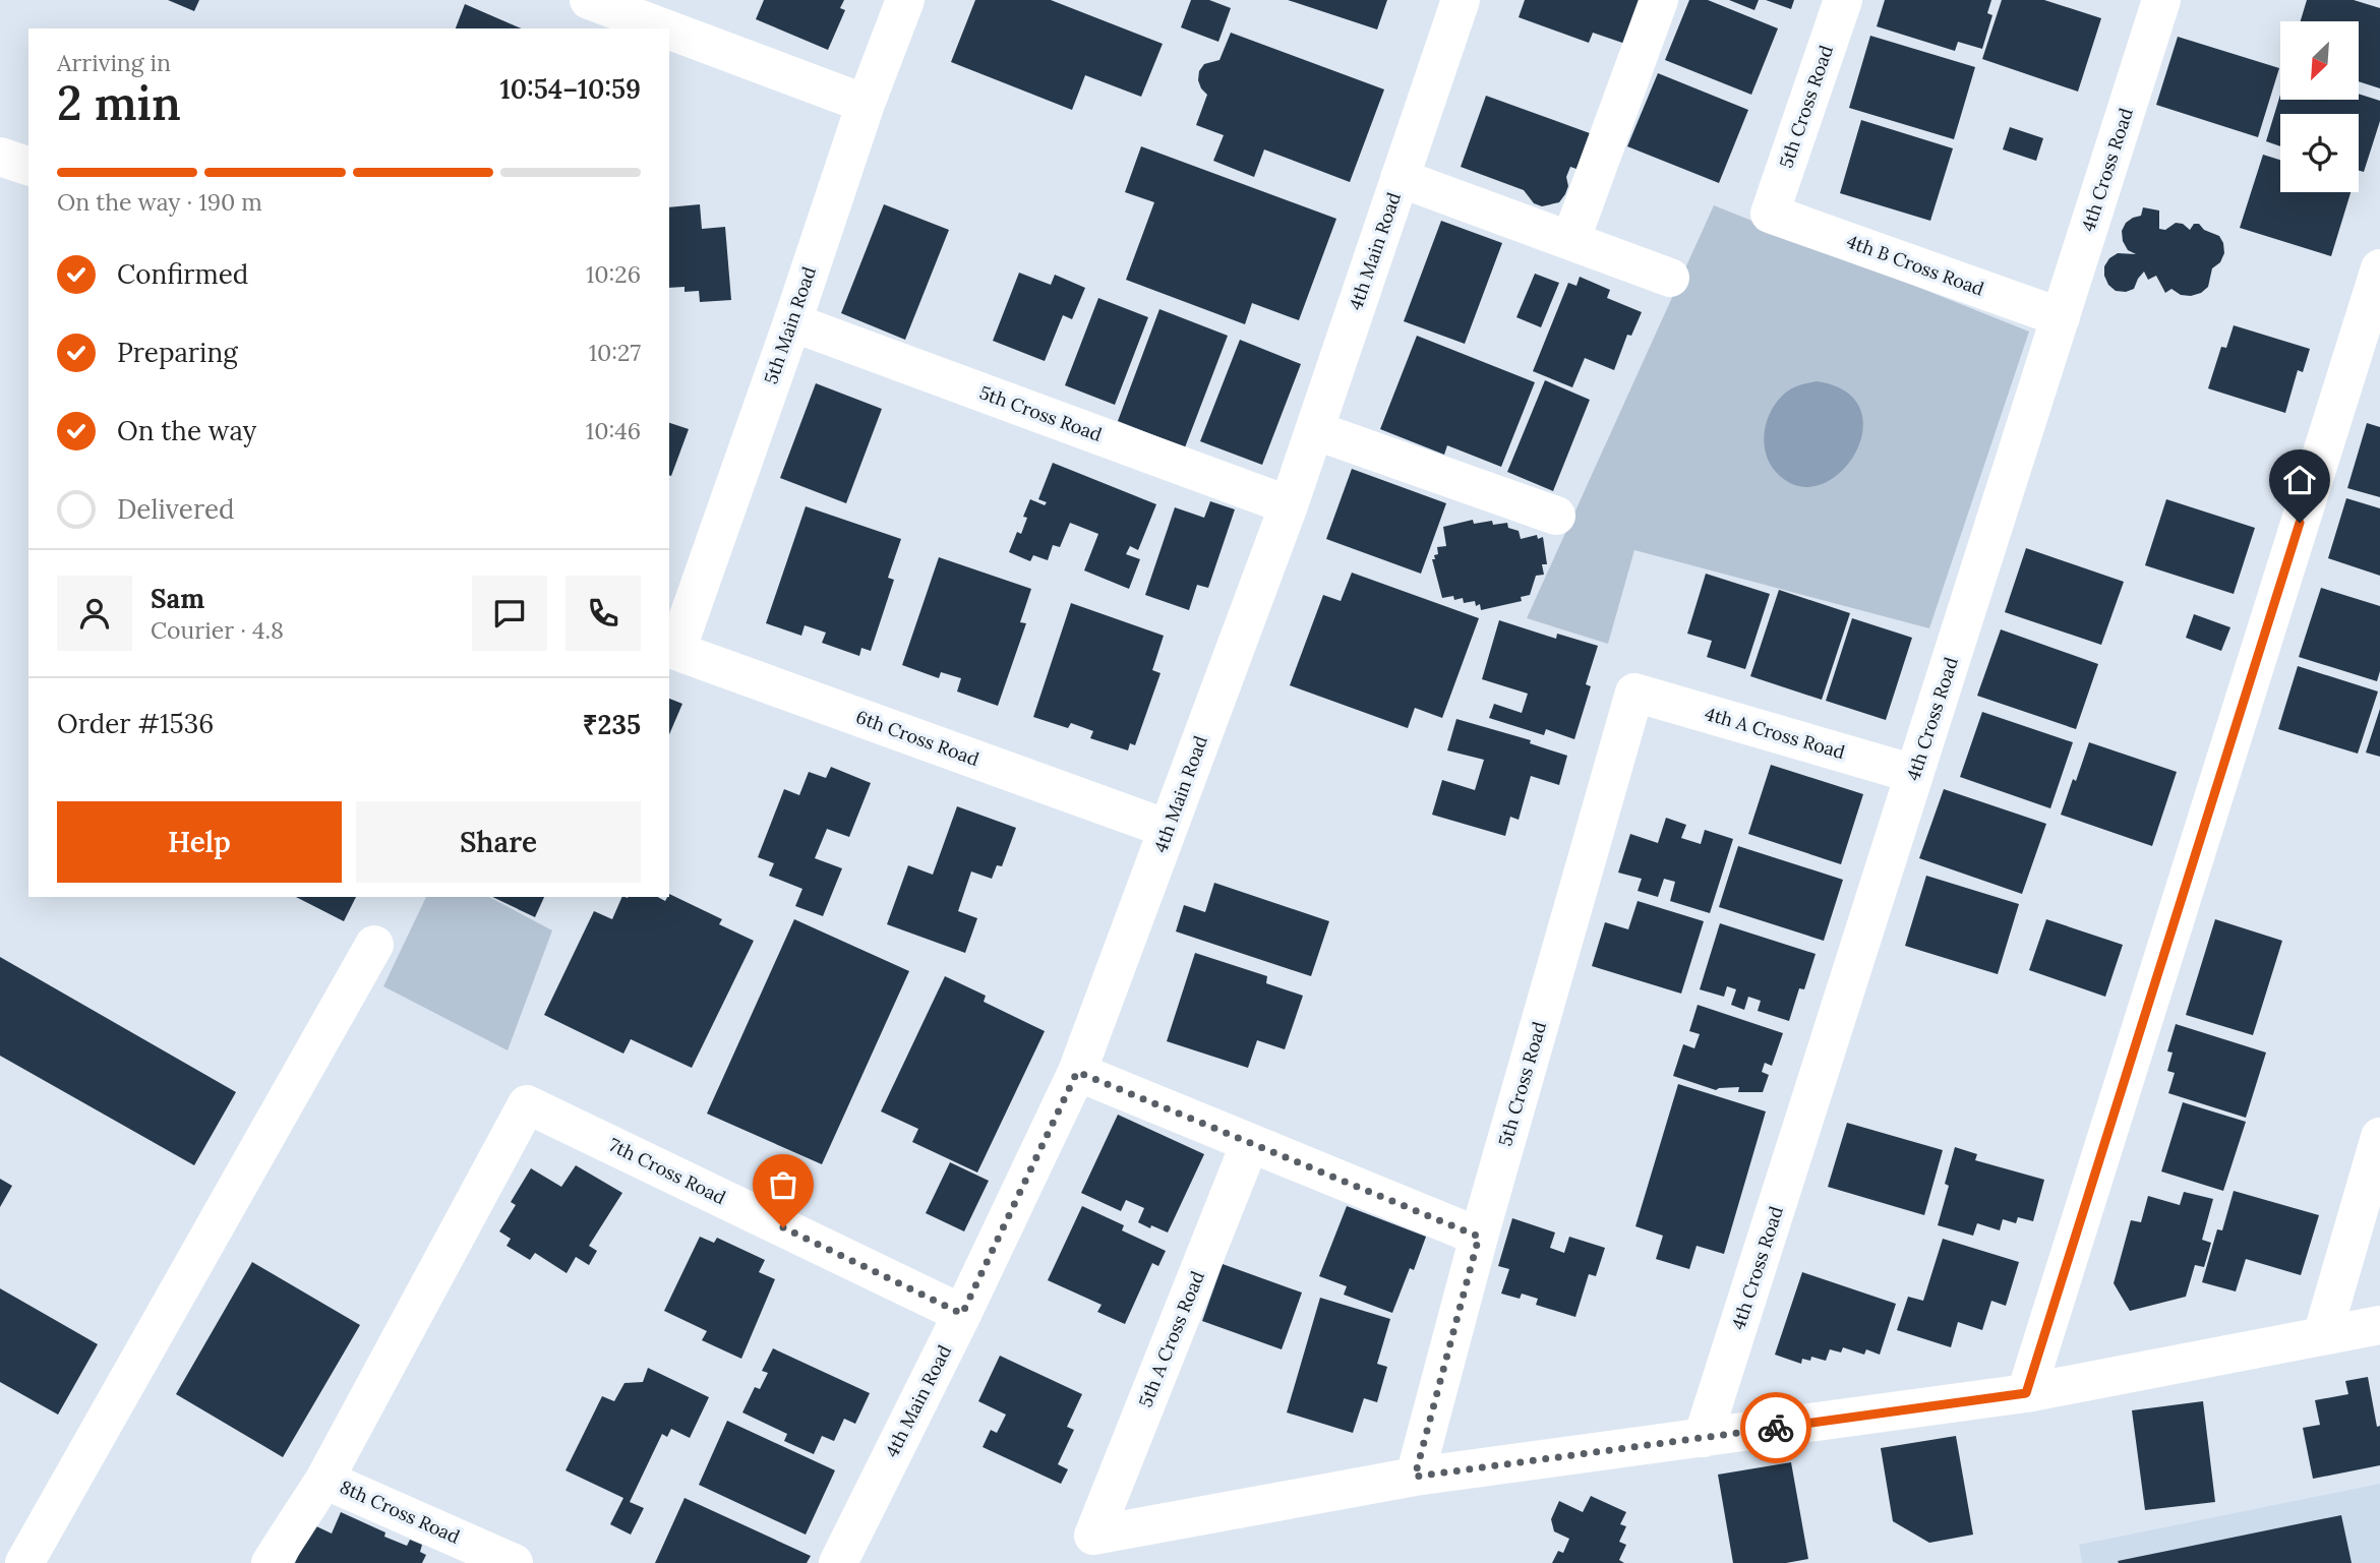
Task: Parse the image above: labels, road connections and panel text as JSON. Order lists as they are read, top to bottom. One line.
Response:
{"streets":{"street":["5th Cross Road","4th Cross Road","4th Main Road","4th B Cross Road","5th Main Road","4th A Cross Road","6th Cross Road","7th Cross Road","5th A Cross Road","8th Cross Road"]},"crossings":[["5th Cross Road","4th Main Road"],["5th Cross Road","4th B Cross Road"],["5th Cross Road","5th Main Road"],["5th Cross Road","4th A Cross Road"],["5th Cross Road","5th A Cross Road"],["4th Cross Road","4th B Cross Road"],["4th Cross Road","4th A Cross Road"],["4th Main Road","6th Cross Road"],["4th Main Road","7th Cross Road"],["5th Main Road","6th Cross Road"],["7th Cross Road","8th Cross Road"]],"north":"bottom left","page":{"heading":["2 min","Arriving in","10:54–10:59"],"panel":["Sam","Courier · 4.8","Order #1536","₹235"],"bar":"On the way · 190 m","list":[["Confirmed","10:26"],["Preparing","10:27"],["On the way","10:46"],"Delivered"],"buttons":["Help","Share"]}}
